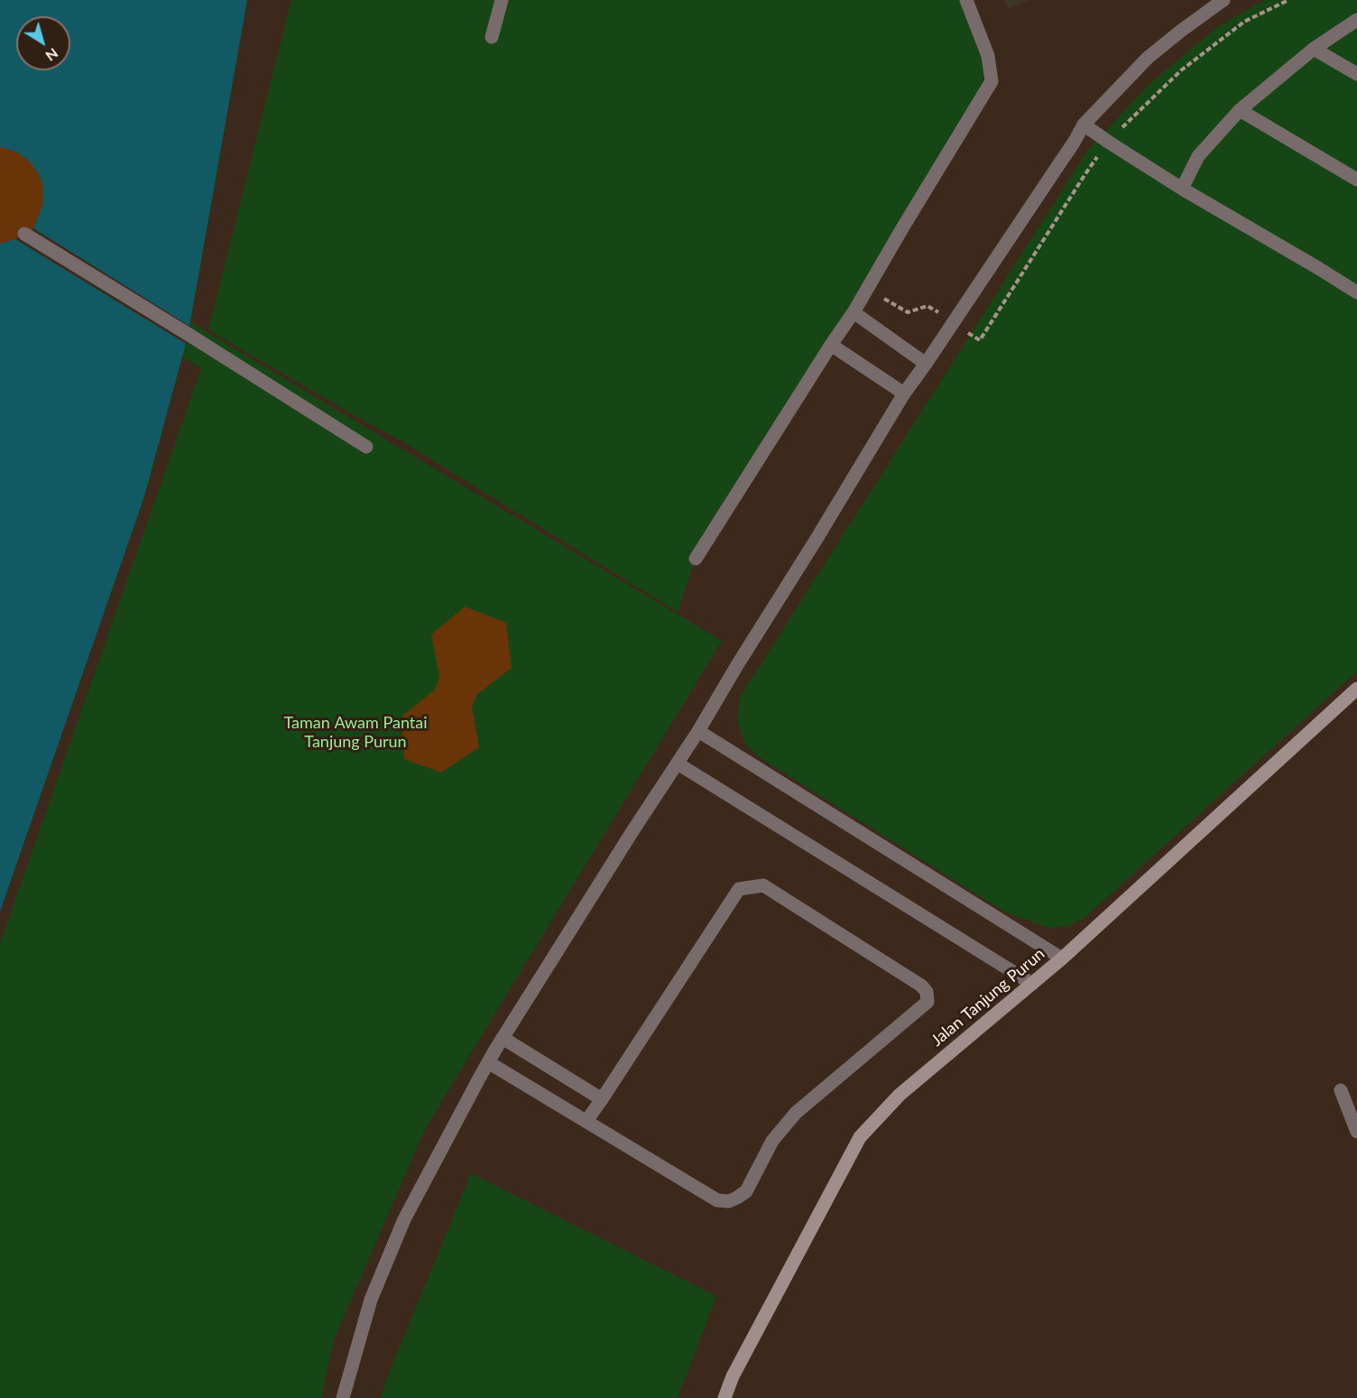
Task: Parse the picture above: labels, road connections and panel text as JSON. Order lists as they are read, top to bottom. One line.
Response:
{"streets":{"street":["Jalan Tanjung Purun"]},"parks":["Taman Awam Pantai Tanjung Purun"],"north":"bottom right"}
